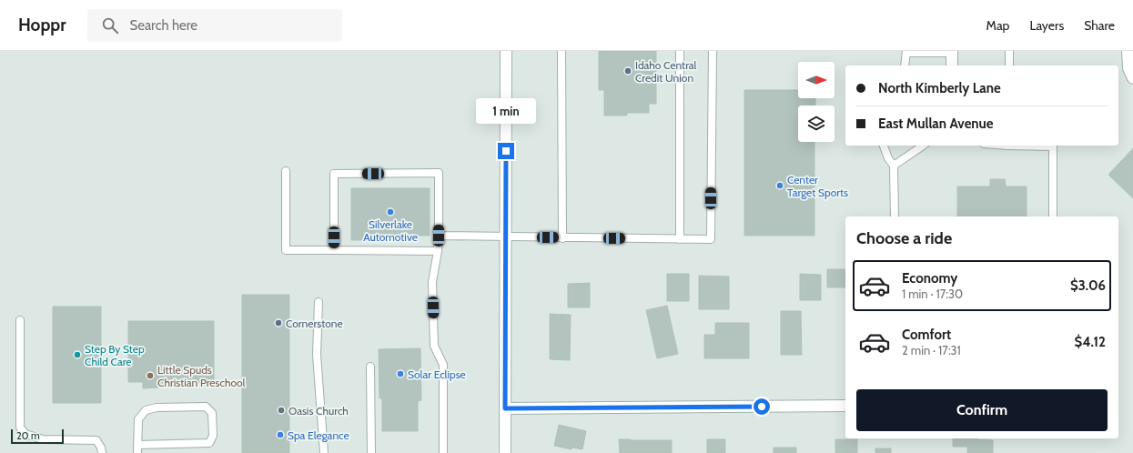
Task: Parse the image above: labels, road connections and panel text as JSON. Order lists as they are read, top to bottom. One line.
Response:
{"places":["Idaho Central Credit Union","Center Target Sports","Silverlake Automotive","Cornerstone","Step By Step Child Care","Solar Eclipse","Little Spuds Christian Preschool","Oasis Church","Spa Elegance"],"scale_bar":"20 m","north":"right","page":{"header":"Hoppr","search":"Search here","nav":["Map","Layers","Share"],"banner":["North Kimberly Lane","East Mullan Avenue"],"bubble":"1 min","heading":"Choose a ride","list":[{"name":"Economy","note":"1 min · 17:30","value":"$3.06"},{"name":"Comfort","note":"2 min · 17:31","value":"$4.12"}],"buttons":"Confirm","scale":"20 m"}}
